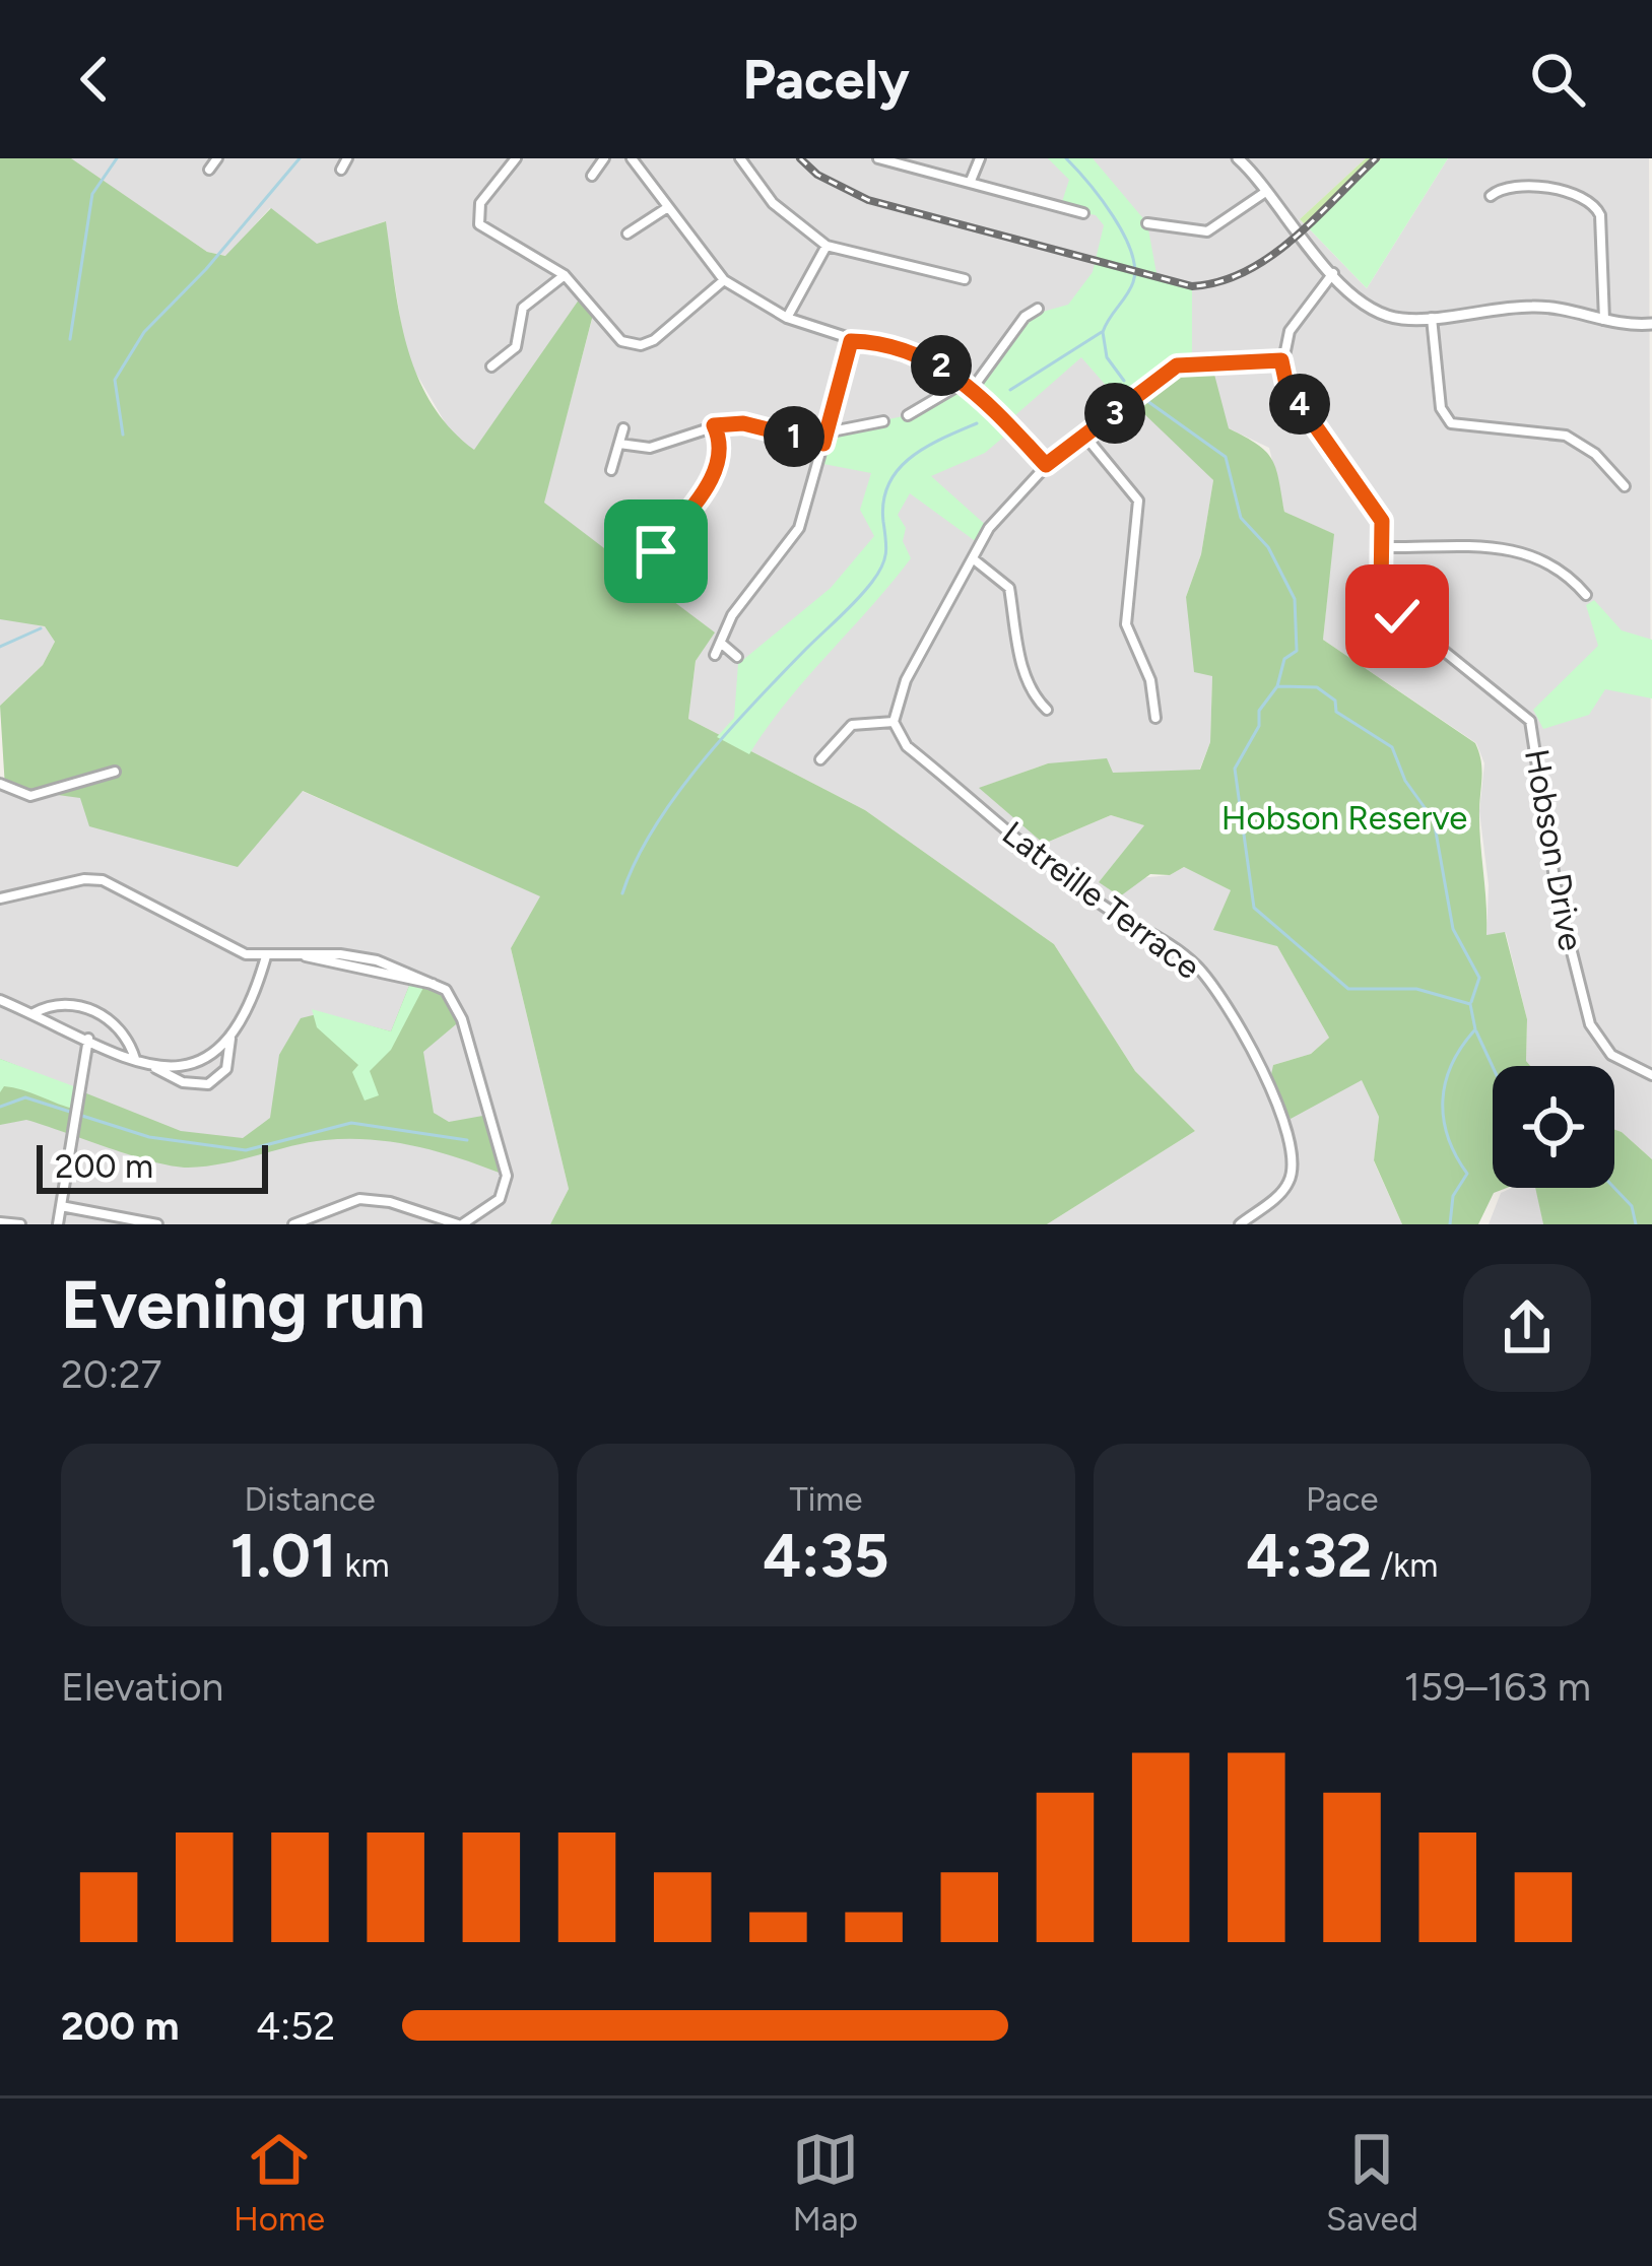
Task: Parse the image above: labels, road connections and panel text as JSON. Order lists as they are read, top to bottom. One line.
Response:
{"streets":{"street":["Hobson Drive","Latreille Terrace"]},"parks":["Hobson Reserve"],"scale_bar":"200 m","page":{"header":"Pacely","pins":["2","4","3","1"],"scale":"200 m","heading":["Evening run","20:27"],"stats":[["Distance","1.01 km"],["Time","4:35"],["Pace","4:32 /km"]],"chart":["Elevation","159–163 m"],"list":[{"name":"200 m","note":"4:52"}],"tabs":["Home","Map","Saved"]}}
